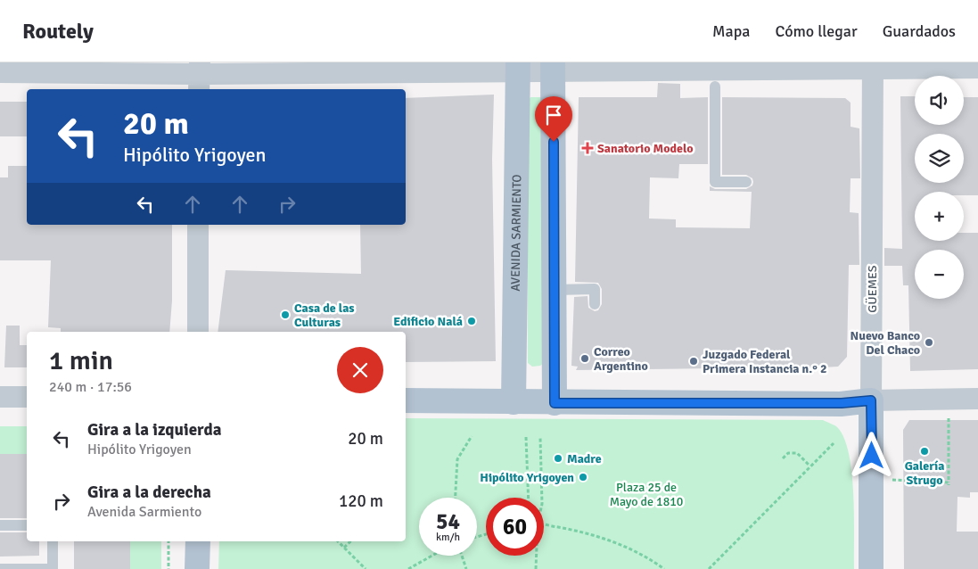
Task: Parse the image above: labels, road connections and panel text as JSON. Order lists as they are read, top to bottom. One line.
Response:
{"streets":{"main road":["AVENIDA SARMIENTO","GÜEMES"]},"parks":["Plaza 25 de Mayo de 1810"],"places":{"health":["Sanatorio Modelo"],"other":["Casa de las Culturas","Edificio Nalá","Nuevo Banco Del Chaco","Correo Argentino","Juzgado Federal Primera Instancia n.° 2","Galería Strugo","Madre","Hipólito Yrigoyen"]},"page":{"header":"Routely","nav":["Mapa","Cómo llegar","Guardados"],"map_buttons":["+","−"],"turn":["20 m","Hipólito Yrigoyen"],"heading":["1 min","240 m · 17:56"],"list":[{"name":"Gira a la izquierda","note":"Hipólito Yrigoyen","value":"20 m"},{"name":"Gira a la derecha","note":"Avenida Sarmiento","value":"120 m"}],"speed":"54 km/h","limit":"60"}}
